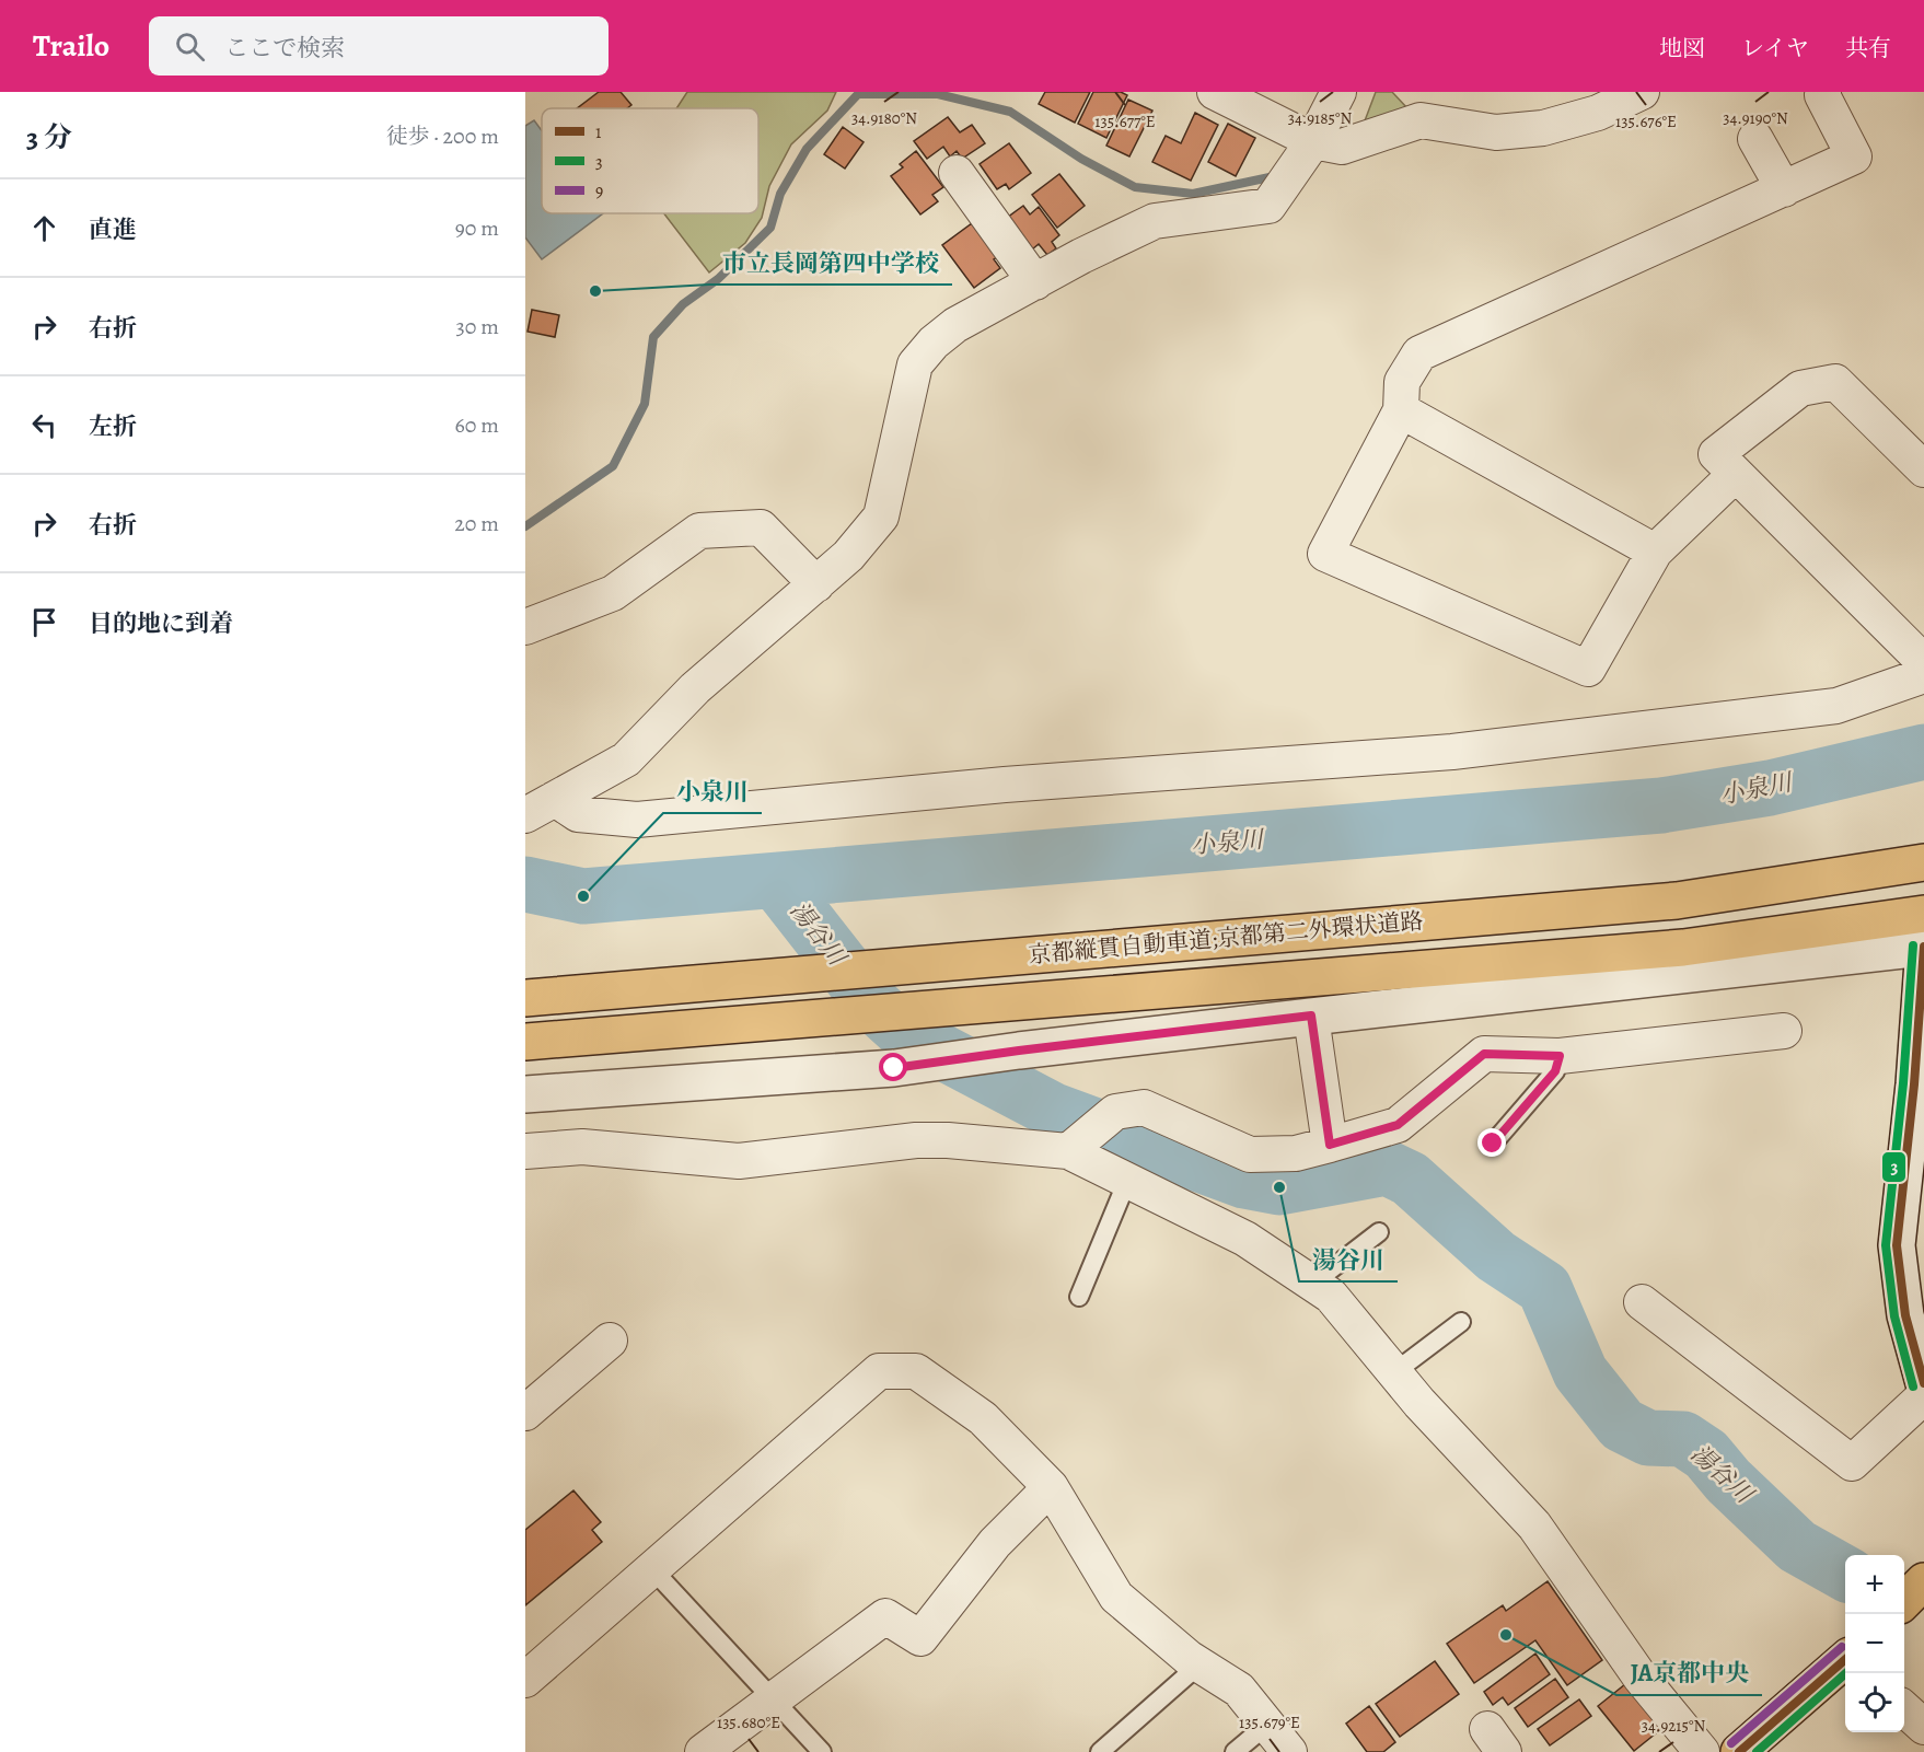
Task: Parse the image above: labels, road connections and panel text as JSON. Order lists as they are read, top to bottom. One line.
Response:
{"streets":{"main road":["京都縦貫自動車道;京都第二外環状道路"]},"water":["小泉川","湯谷川"],"places":["市立長岡第四中学校","小泉川","湯谷川","JA京都中央"],"lines":["transit line 3","transit line 1","transit line 9"],"legend":["1","3","9"],"page":{"header":"Trailo","search":"ここで検索","nav":["地図","レイヤ","共有"],"heading":["3 分","徒歩 · 200 m"],"list":[["直進","90 m"],["右折","30 m"],["左折","60 m"],["右折","20 m"],"目的地に到着"],"map_buttons":["+","−"]},"coordinates":["34.9180°N","34.9185°N","34.9190°N","135.677°E","135.676°E","135.680°E","135.679°E","34.9215°N"]}
